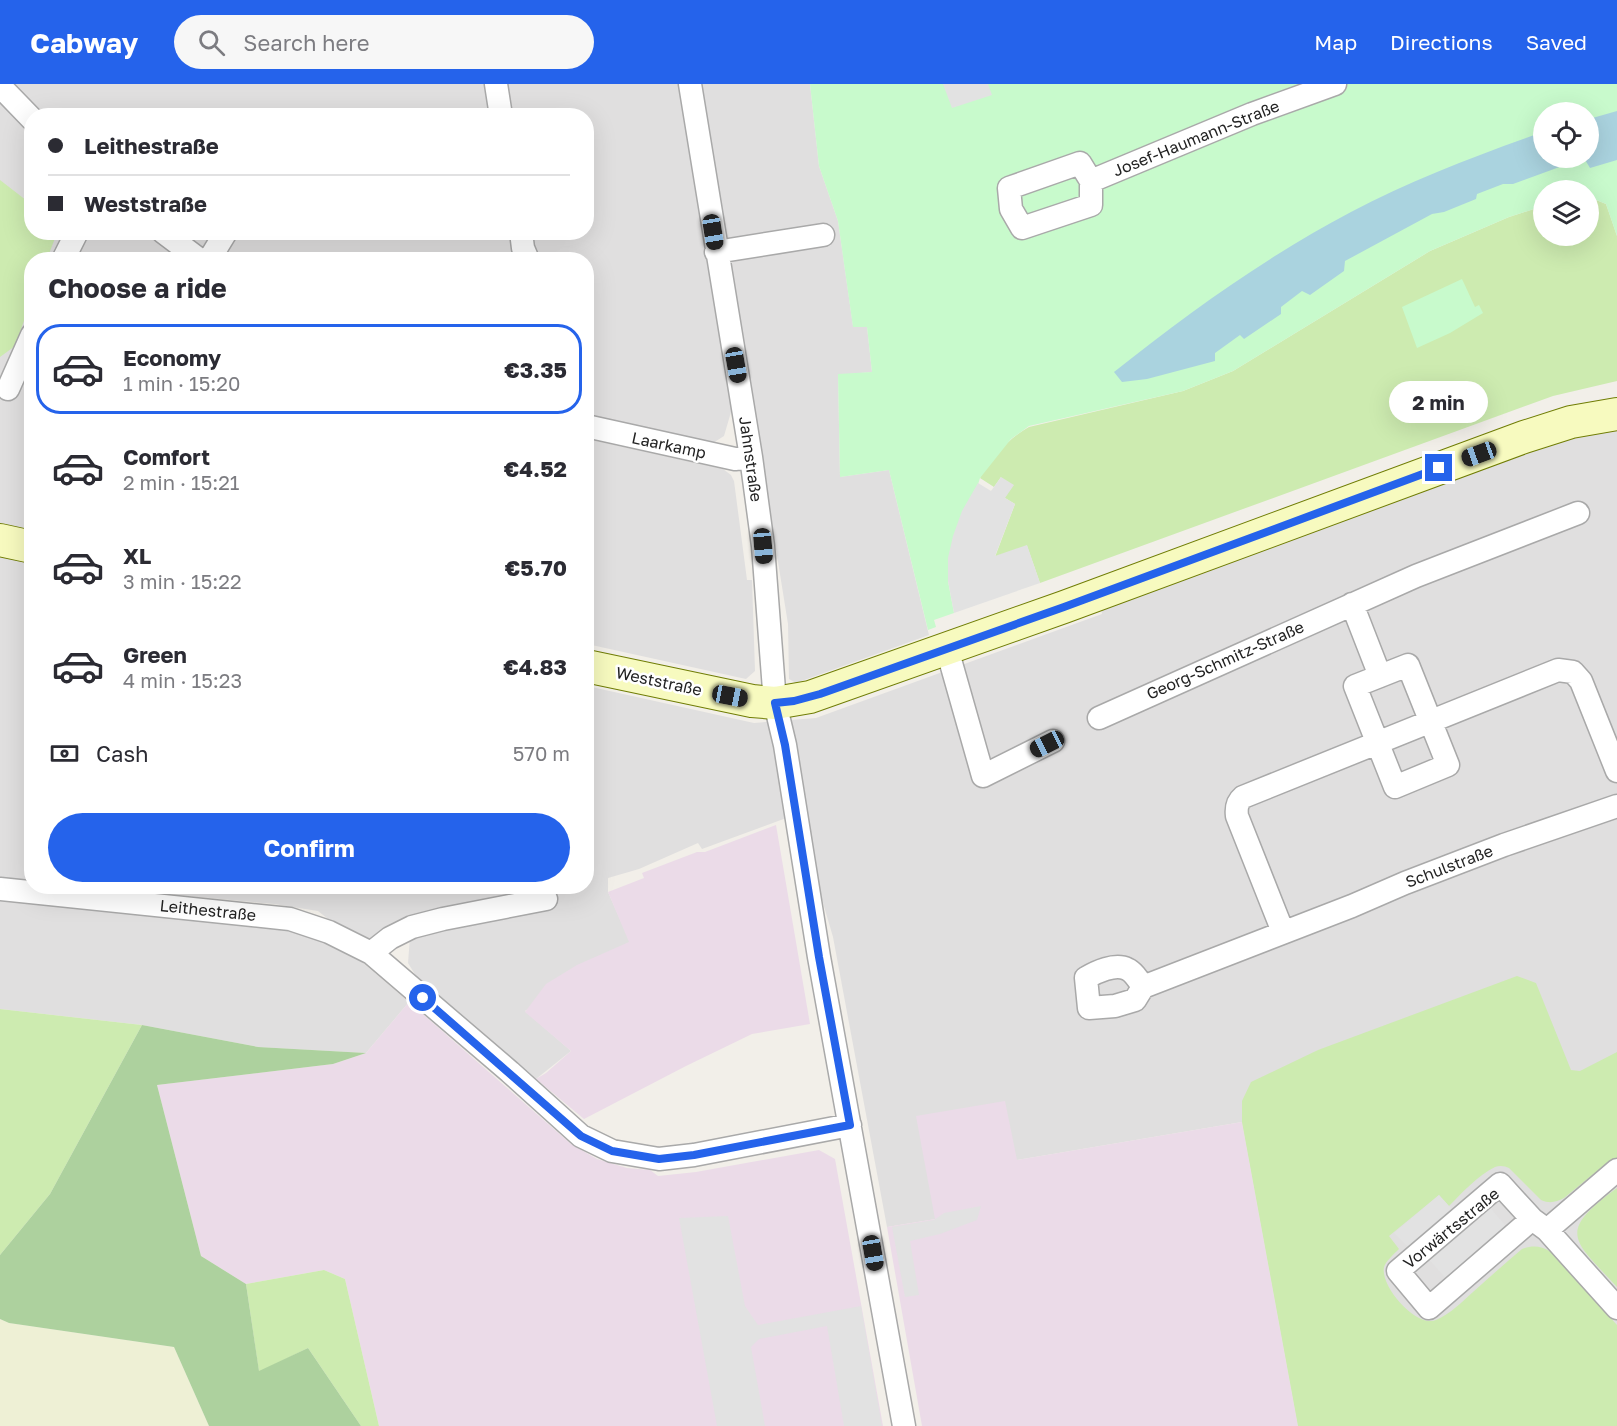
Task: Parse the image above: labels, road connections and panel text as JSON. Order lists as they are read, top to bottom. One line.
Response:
{"streets":{"street":["Josef-Haumann-Straße","Laarkamp","Jahnstraße","Georg-Schmitz-Straße","Weststraße","Schulstraße","Leithestraße","Vorwärtsstraße"]},"crossings":[["Laarkamp","Jahnstraße"],["Jahnstraße","Weststraße"],["Jahnstraße","Leithestraße"]],"page":{"header":"Cabway","search":"Search here","nav":["Map","Directions","Saved"],"banner":["Leithestraße","Weststraße"],"heading":"Choose a ride","list":[{"name":"Economy","note":"1 min · 15:20","value":"€3.35"},{"name":"Comfort","note":"2 min · 15:21","value":"€4.52"},{"name":"XL","note":"3 min · 15:22","value":"€5.70"},{"name":"Green","note":"4 min · 15:23","value":"€4.83"}],"bubble":"2 min","pay":["Cash","570 m"],"buttons":"Confirm"}}
